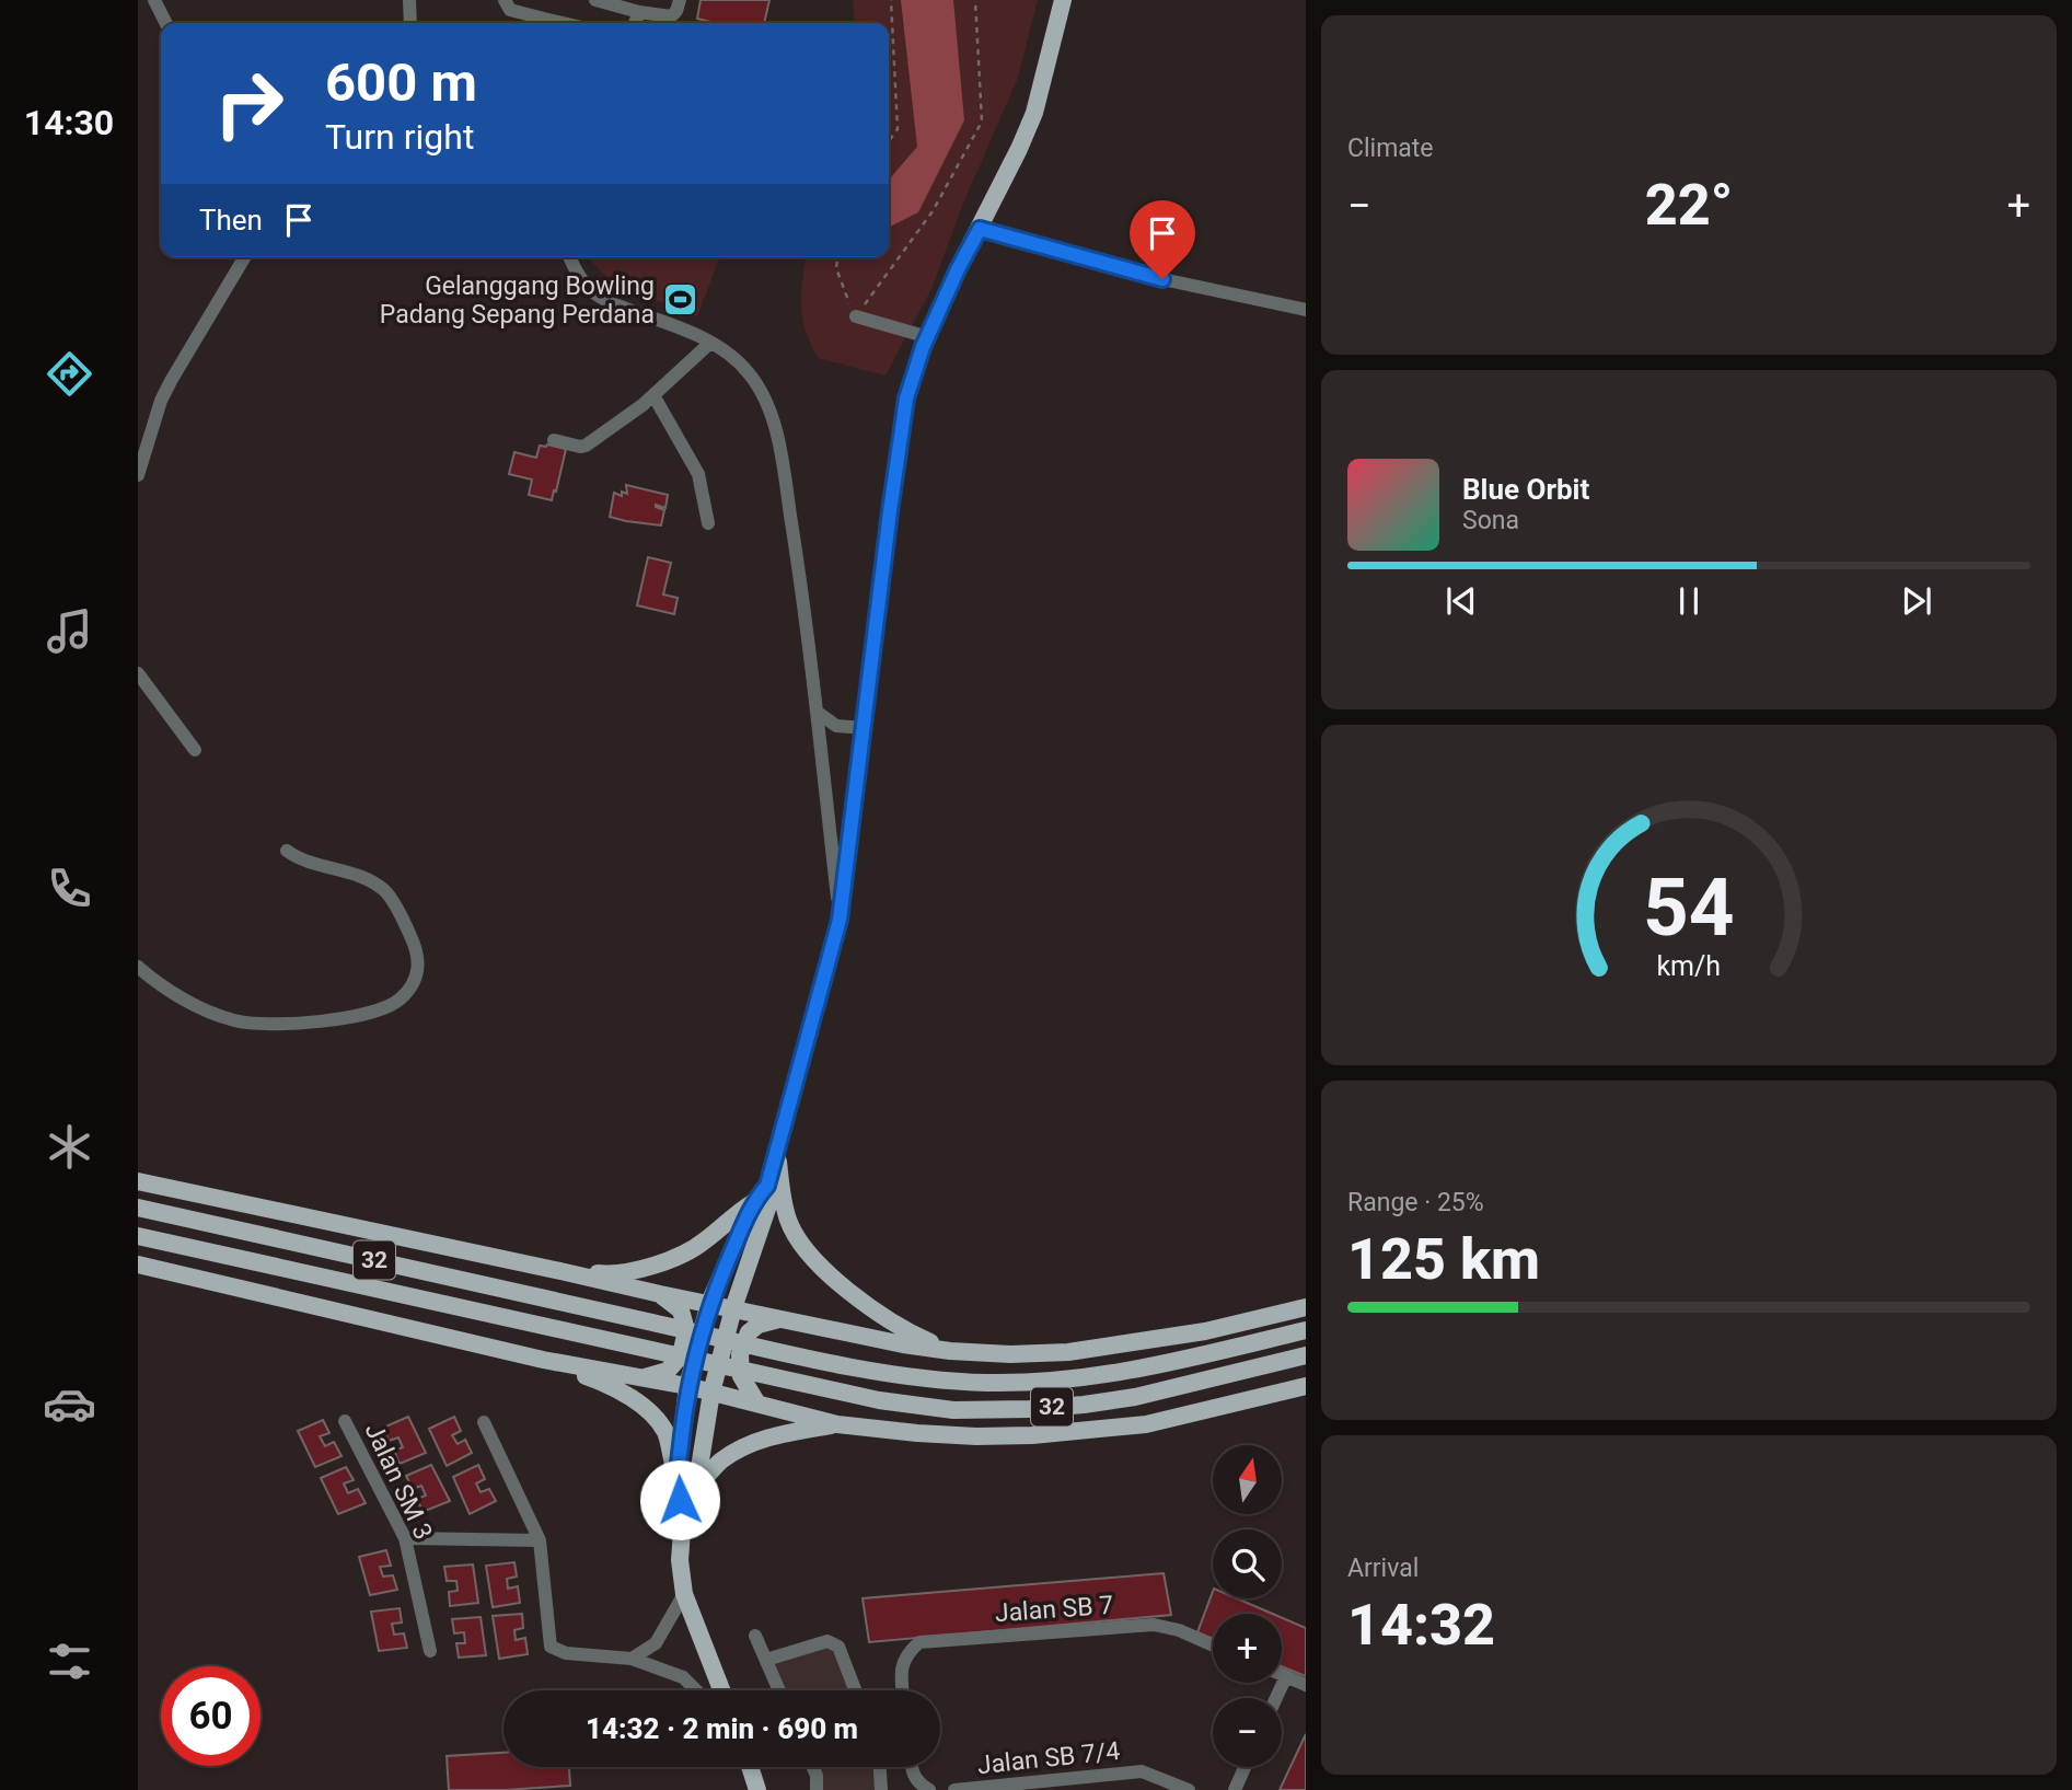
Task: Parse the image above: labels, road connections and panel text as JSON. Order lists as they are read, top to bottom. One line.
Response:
{"streets":{"main road":["32"],"street":["Jalan SM 3","Jalan SB 7","Jalan SB 7/4"]},"places":{"sports":["Gelanggang Bowling Padang Sepang Perdana"]},"north":"top","page":{"tabs":"14:30","tile":["Climate",["Range · 25%","125 km"],["Arrival","14:32"]],"turn":["600 m","Turn right"],"heat":["−","22°","+"],"then":"Then","song":["Blue Orbit","Sona"],"map_buttons":["+","−"],"limit":"60","trip":"14:32 · 2 min · 690 m","gauge":["54","km/h"]}}
